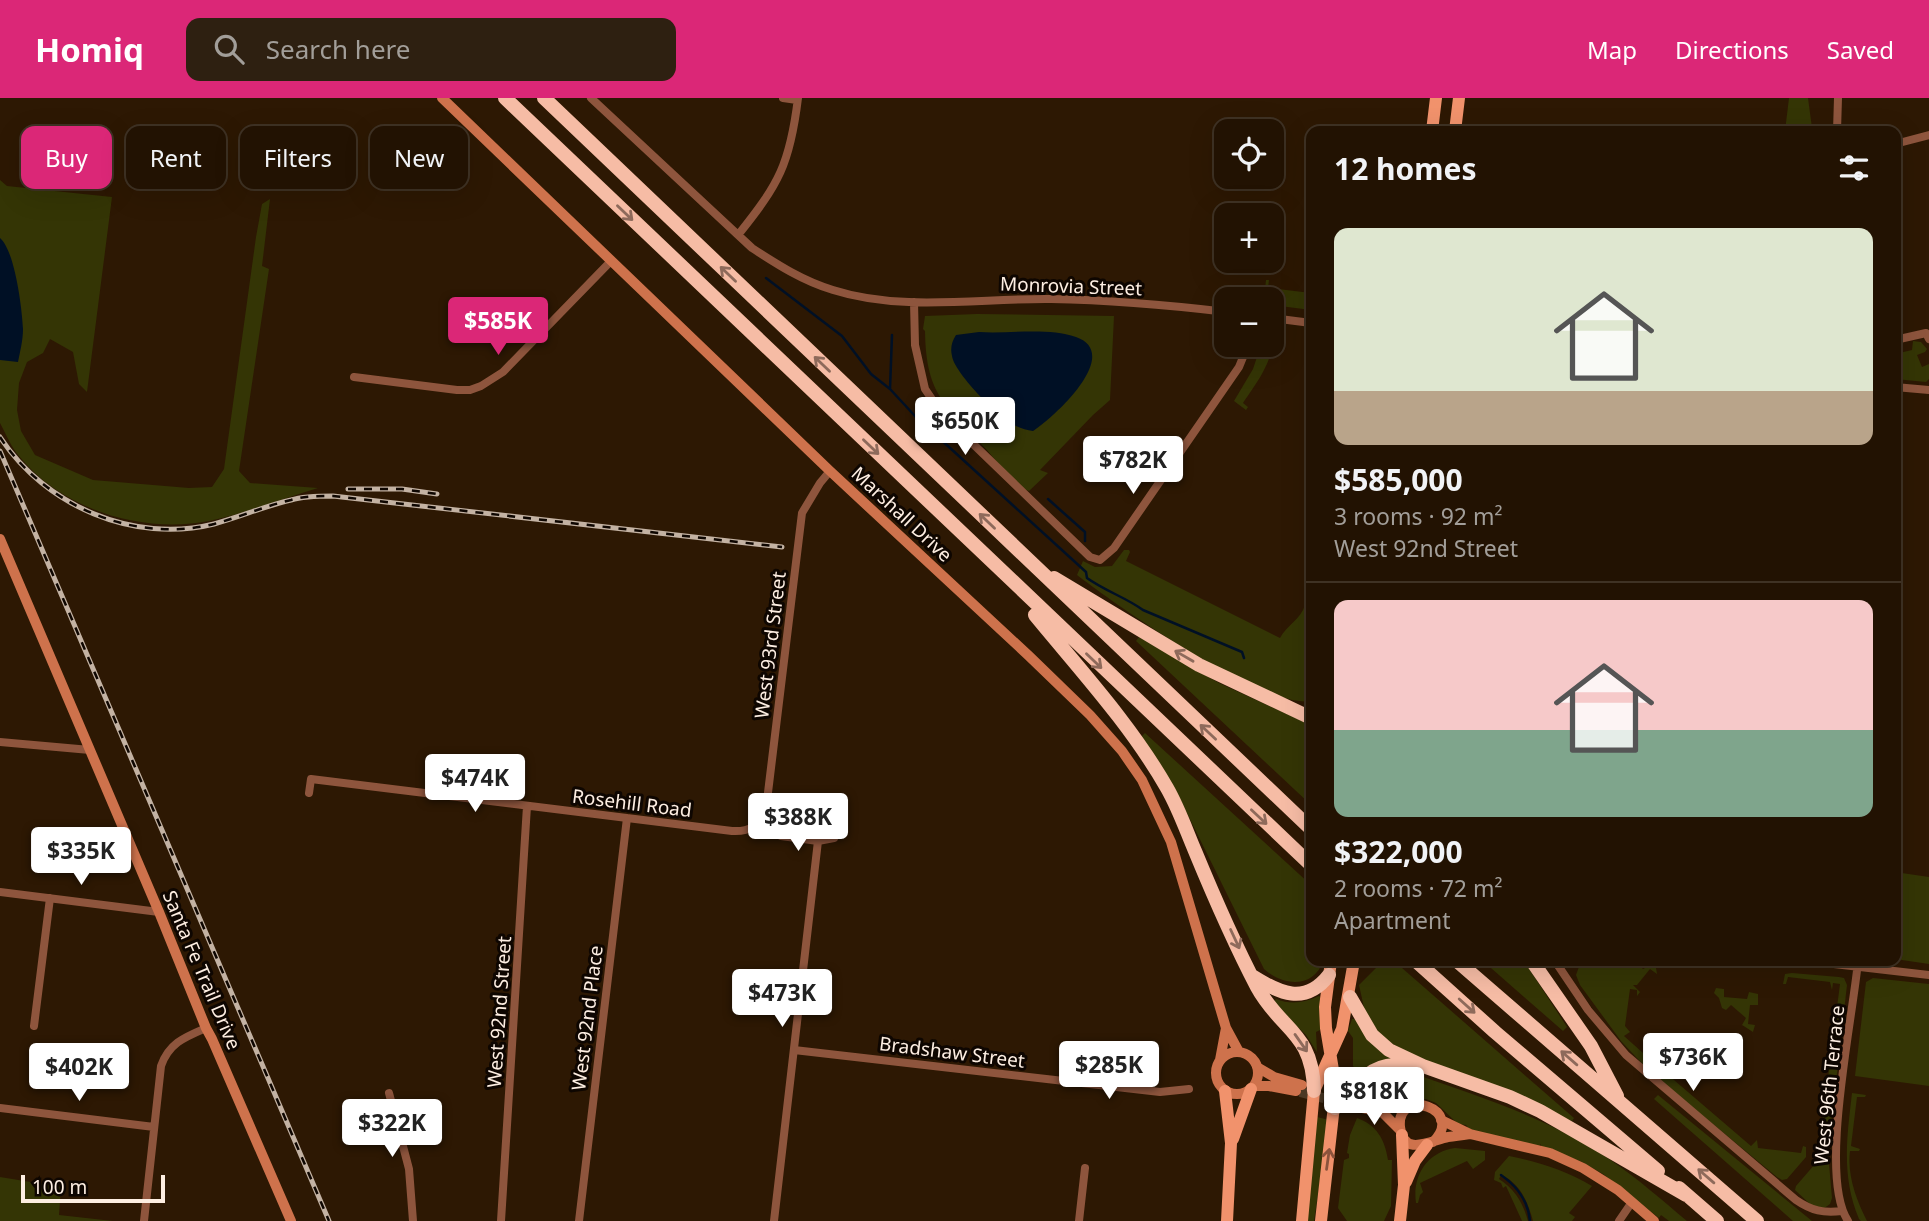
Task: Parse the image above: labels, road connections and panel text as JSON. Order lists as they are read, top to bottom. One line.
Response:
{"streets":{"street":["Monrovia Street","Marshall Drive","West 93rd Street","Rosehill Road","Santa Fe Trail Drive","West 92nd Street","West 92nd Place","Bradshaw Street","West 96th Terrace"]},"crossings":[["Marshall Drive","West 93rd Street"],["West 93rd Street","Rosehill Road"],["Rosehill Road","West 92nd Street"],["Rosehill Road","West 92nd Place"]],"scale_bar":"100 m","page":{"header":"Homiq","search":"Search here","nav":["Map","Directions","Saved"],"map_buttons":["+","−"],"chip":["Buy","Rent","Filters","New"],"heading":"12 homes","list":[{"name":"$585,000","note":"3 rooms · 92 m² · West 92nd Street"},{"name":"$322,000","note":"2 rooms · 72 m² · Apartment"}],"price":["$585K","$650K","$782K","$474K","$388K","$335K","$473K","$736K","$285K","$402K","$818K","$322K"],"scale":"100 m"}}
